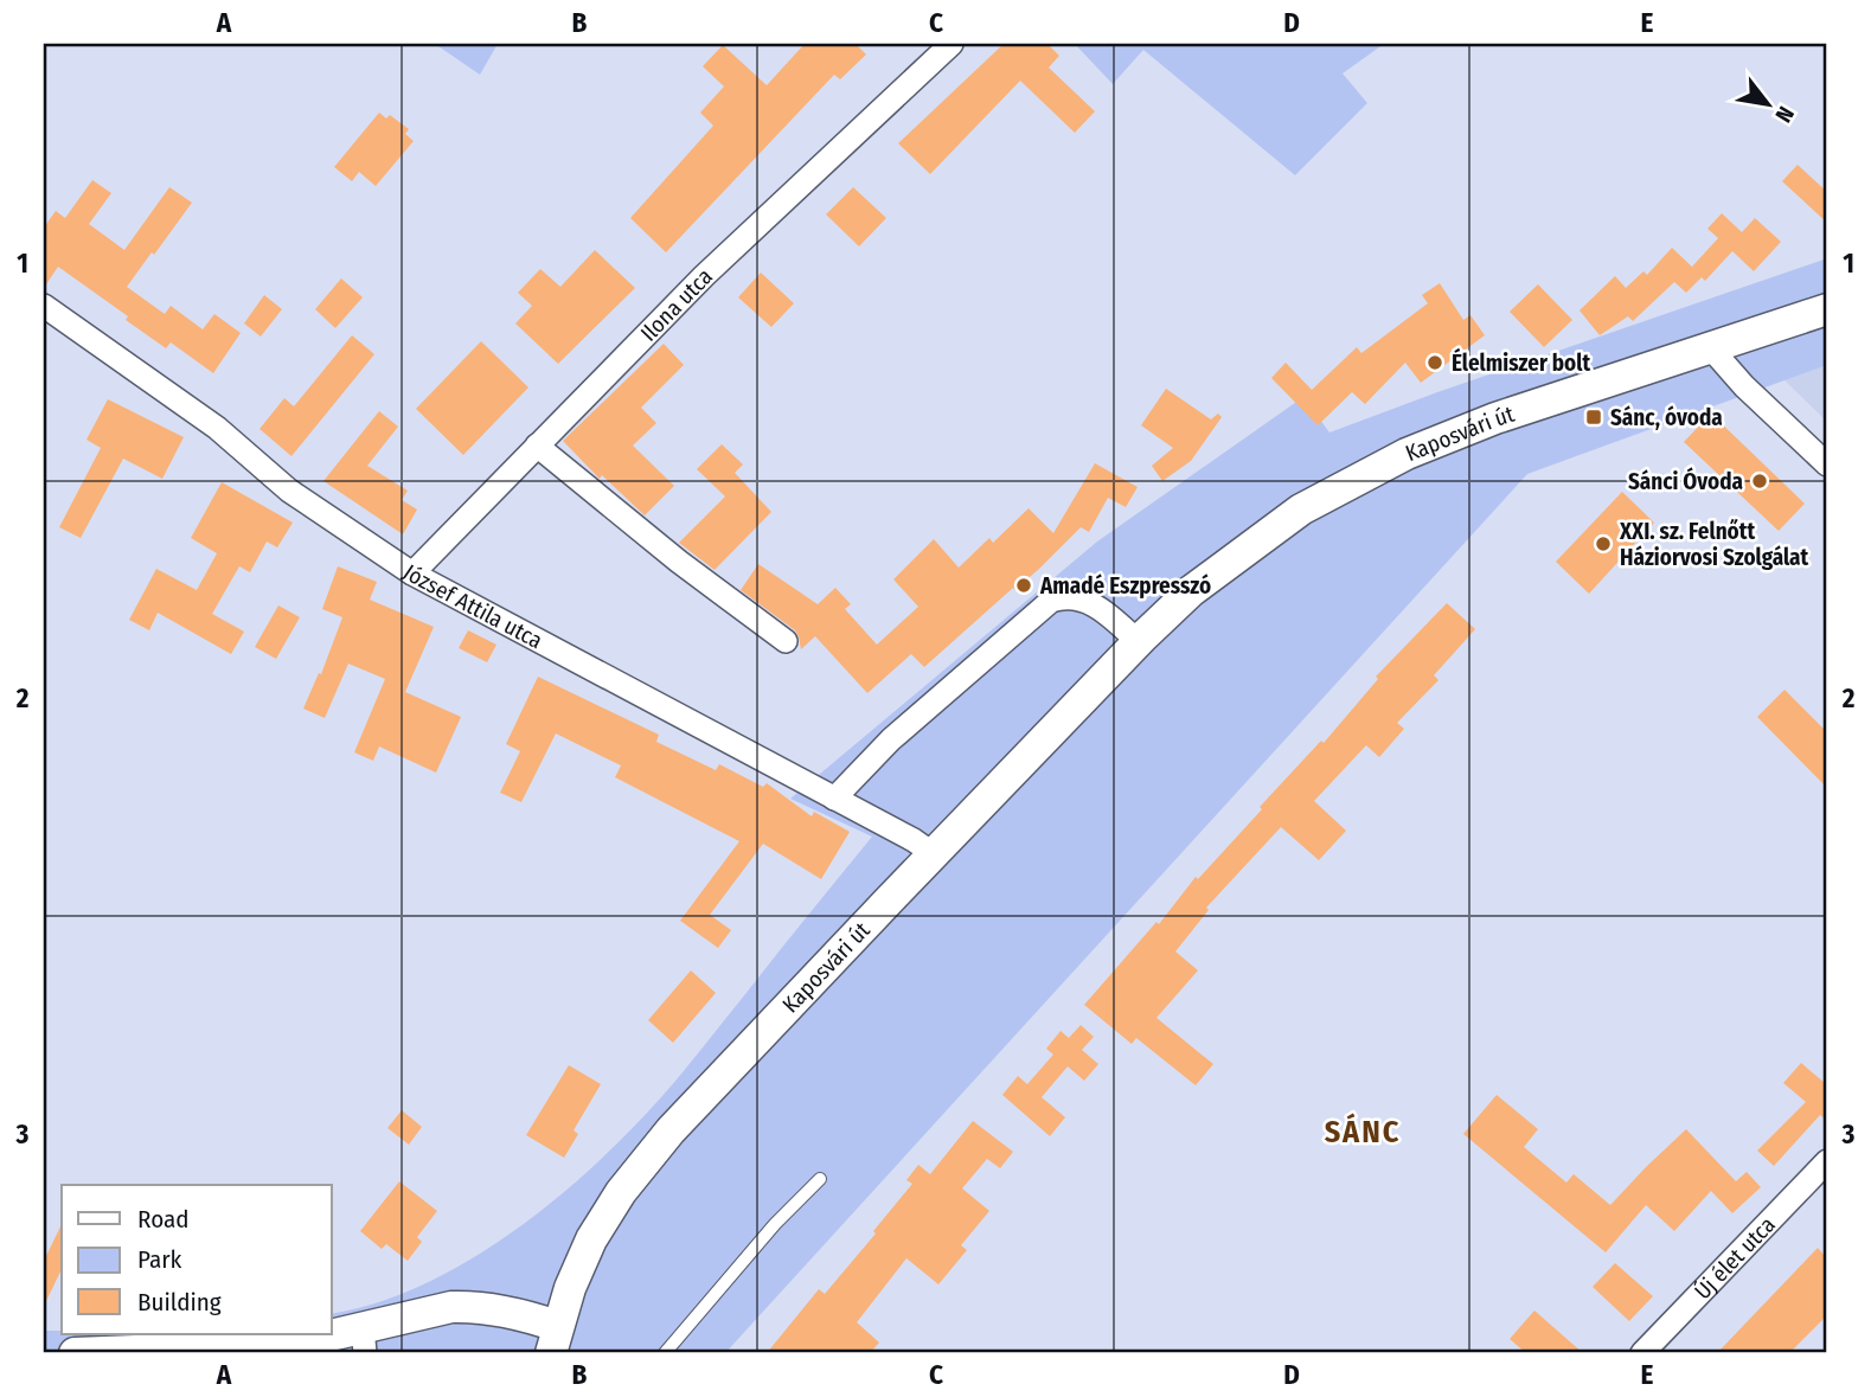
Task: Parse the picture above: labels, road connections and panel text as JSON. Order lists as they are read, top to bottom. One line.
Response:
{"streets":{"main road":["Kaposvári út"],"street":["Ilona utca","József Attila utca","Új élet utca"]},"crossings":[["Ilona utca","József Attila utca"],["Kaposvári út","József Attila utca"]],"districts":["SÁNC"],"places":{"other":["Élelmiszer bolt","Sánci Óvoda","XXI. sz. Felnőtt Háziorvosi Szolgálat","Amadé Eszpresszó"],"transit":["Sánc, óvoda"]},"legend":["Road","Park","Building"],"north":"bottom right","grid":{"columns":["A","B","C","D","E"],"rows":["1","2","3"]}}
